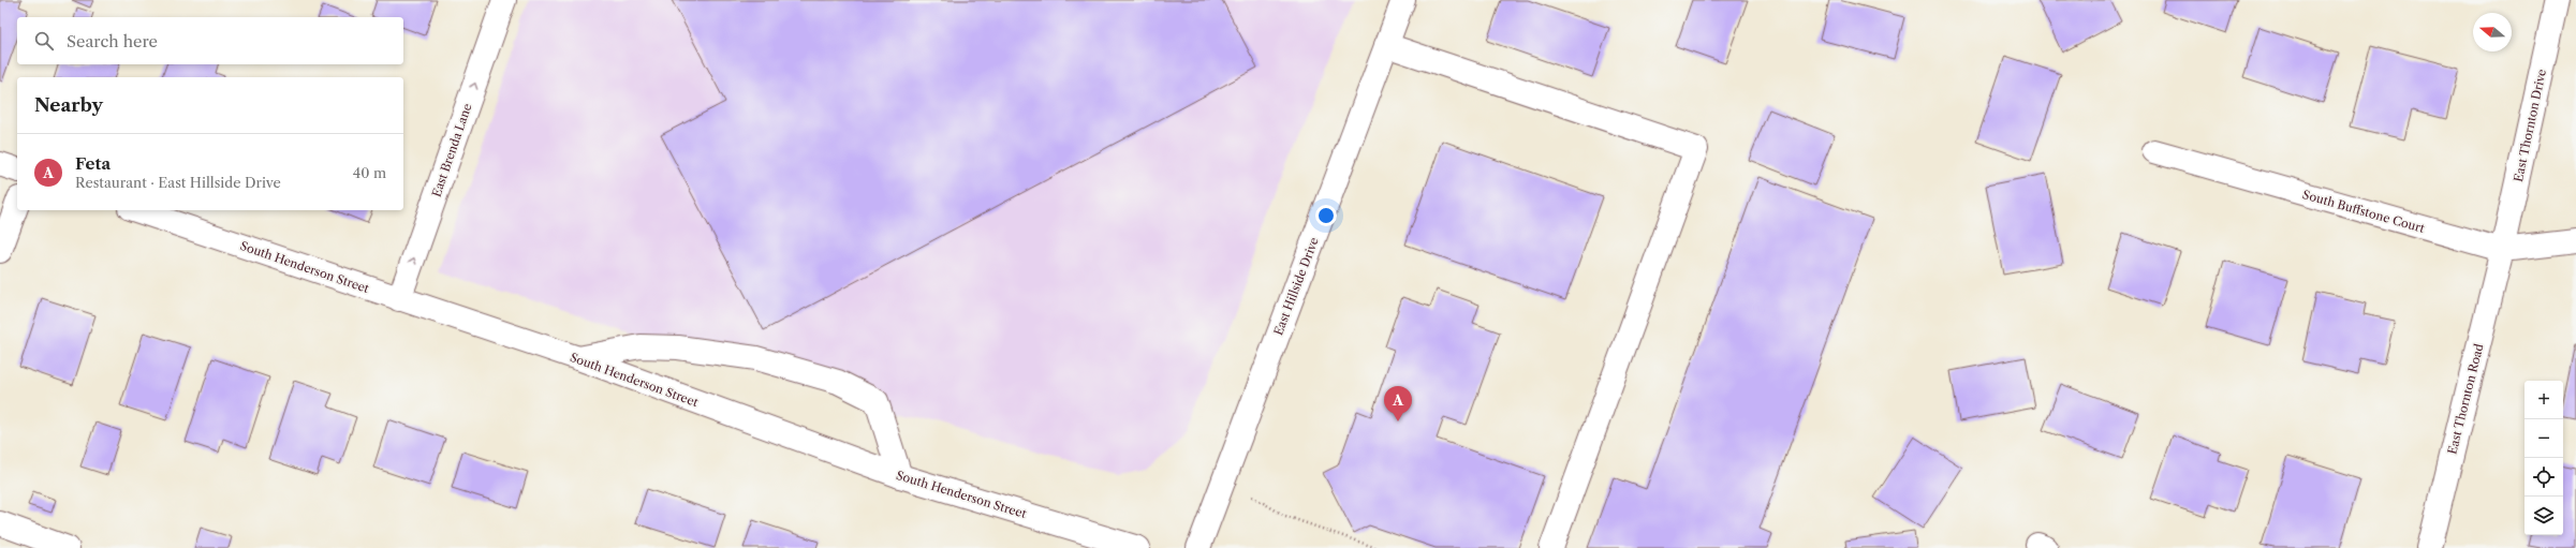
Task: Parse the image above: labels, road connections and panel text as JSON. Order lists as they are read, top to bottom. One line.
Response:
{"streets":{"street":["East Thornton Drive","East Brenda Lane","South Buffstone Court","South Henderson Street","East Hillside Drive","East Thornton Road"]},"crossings":[["East Thornton Drive","South Buffstone Court"],["East Thornton Drive","East Thornton Road"],["East Brenda Lane","South Henderson Street"],["South Buffstone Court","East Thornton Road"]],"one_way":["East Brenda Lane"],"north":"left","page":{"search":"Search here","heading":"Nearby","list":[{"mark":"A","name":"Feta","note":"Restaurant · East Hillside Drive","value":"40 m"}],"map_buttons":["+","−"],"pins":"A"}}
